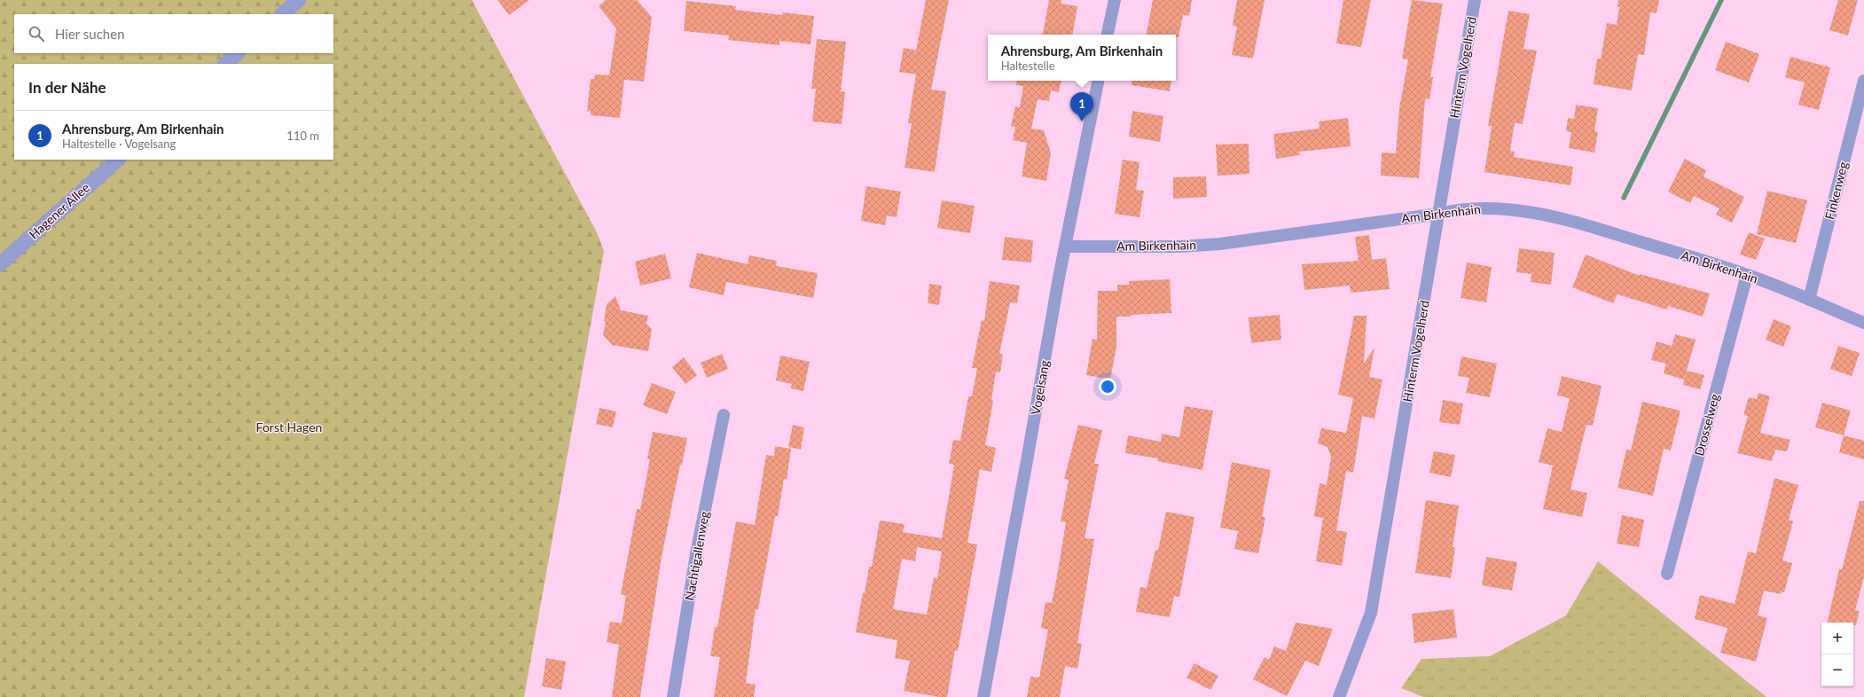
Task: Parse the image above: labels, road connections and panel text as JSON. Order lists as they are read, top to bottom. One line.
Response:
{"streets":{"street":["Hinterm Vogelherd","Finkenweg","Hagener Allee","Am Birkenhain","Vogelsang","Drosselweg","Nachtigallenweg"]},"crossings":[["Hinterm Vogelherd","Am Birkenhain"],["Finkenweg","Am Birkenhain"],["Am Birkenhain","Vogelsang"],["Am Birkenhain","Drosselweg"]],"parks":["Forst Hagen"],"page":{"search":"Hier suchen","popup":["Ahrensburg, Am Birkenhain","Haltestelle"],"heading":"In der Nähe","pins":"1","list":[{"mark":"1","name":"Ahrensburg, Am Birkenhain","note":"Haltestelle · Vogelsang","value":"110 m"}],"map_buttons":["+","−"]}}
